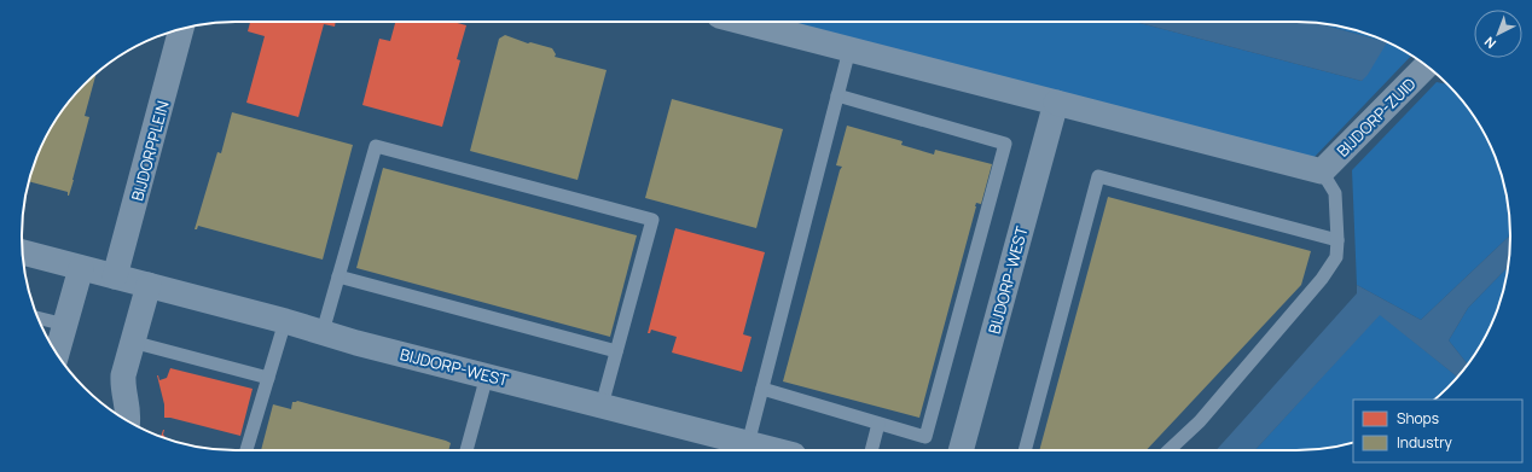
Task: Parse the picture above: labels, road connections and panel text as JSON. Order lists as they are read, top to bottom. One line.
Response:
{"streets":{"street":["BIJDORP-ZUID","BIJDORPPLEIN","BIJDORP-WEST"]},"crossings":[["BIJDORPPLEIN","BIJDORP-WEST"]],"legend":["Shops","Industry"],"north":"bottom left"}
